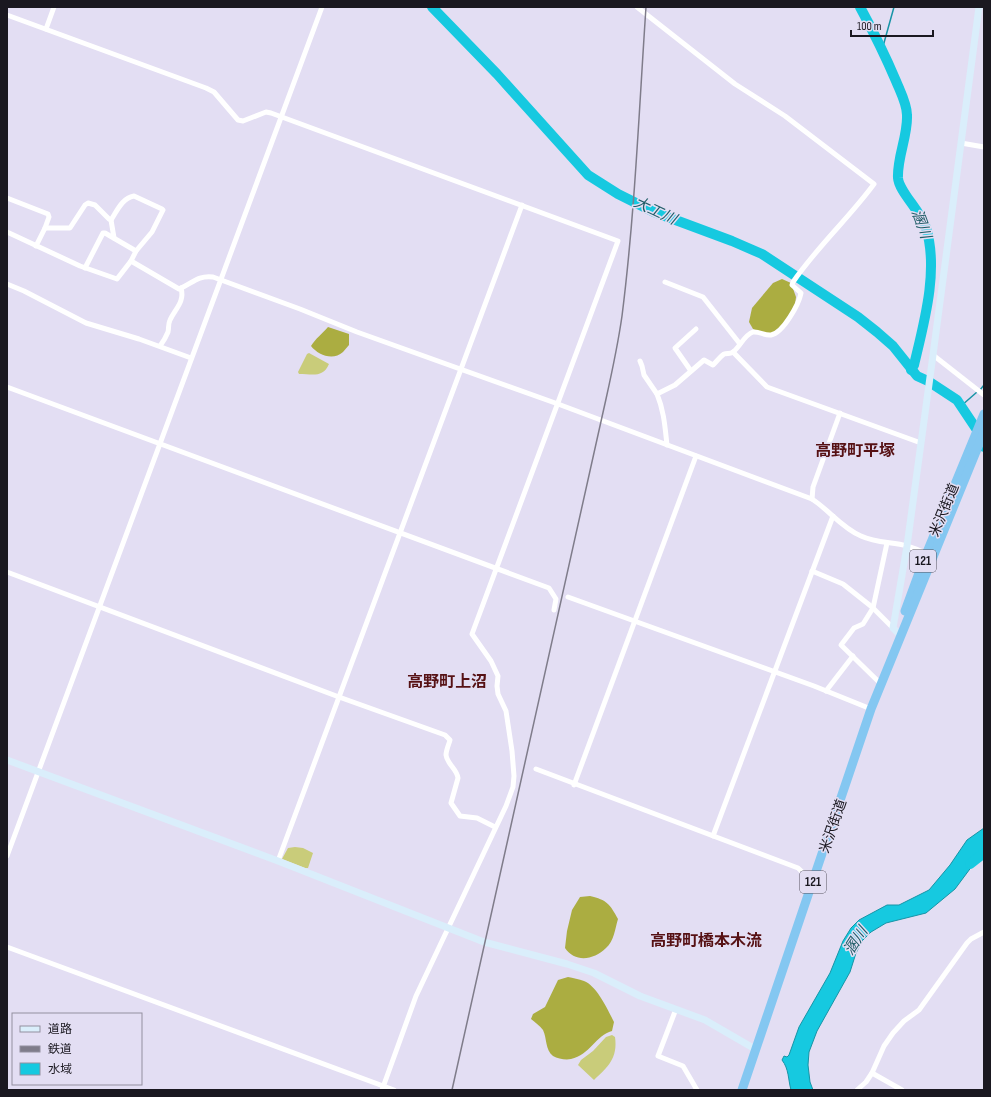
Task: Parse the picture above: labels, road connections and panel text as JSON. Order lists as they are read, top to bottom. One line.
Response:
{"streets":{"highway":["米沢街道","121"]},"districts":["高野町平塚","高野町上沼","高野町橋本木流"],"water":["大工川","溷川"],"legend":["道路","鉄道","水域"],"scale_bar":"100 m"}
